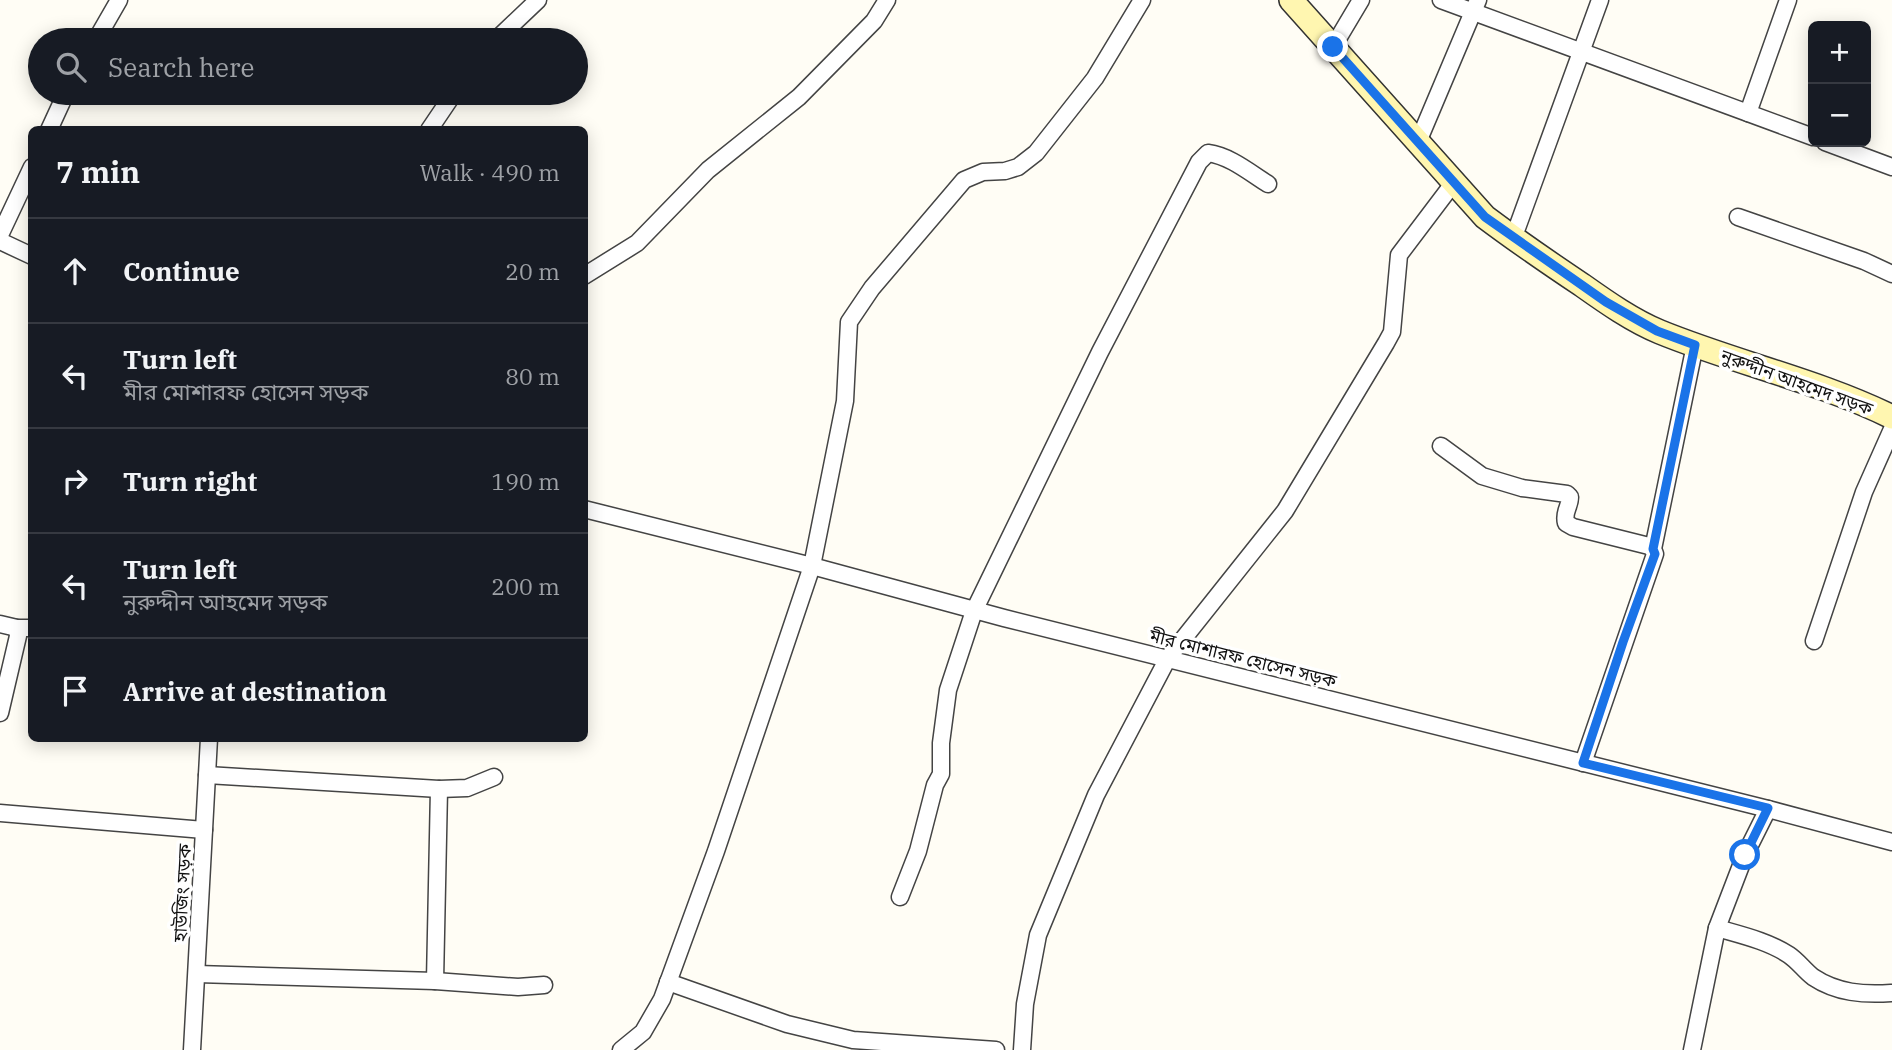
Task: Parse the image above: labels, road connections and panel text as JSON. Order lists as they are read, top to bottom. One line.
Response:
{"streets":{"main road":["নুরুদ্দীন আহমেদ সড়ক"],"street":["মীর মোশারফ হোসেন সড়ক","হাউজিং সড়ক"]},"page":{"map_buttons":["+","−"],"search":"Search here","heading":["7 min","Walk · 490 m"],"list":[["Continue","20 m"],["Turn left","মীর মোশারফ হোসেন সড়ক","80 m"],["Turn right","190 m"],["Turn left","নুরুদ্দীন আহমেদ সড়ক","200 m"],"Arrive at destination"]}}
